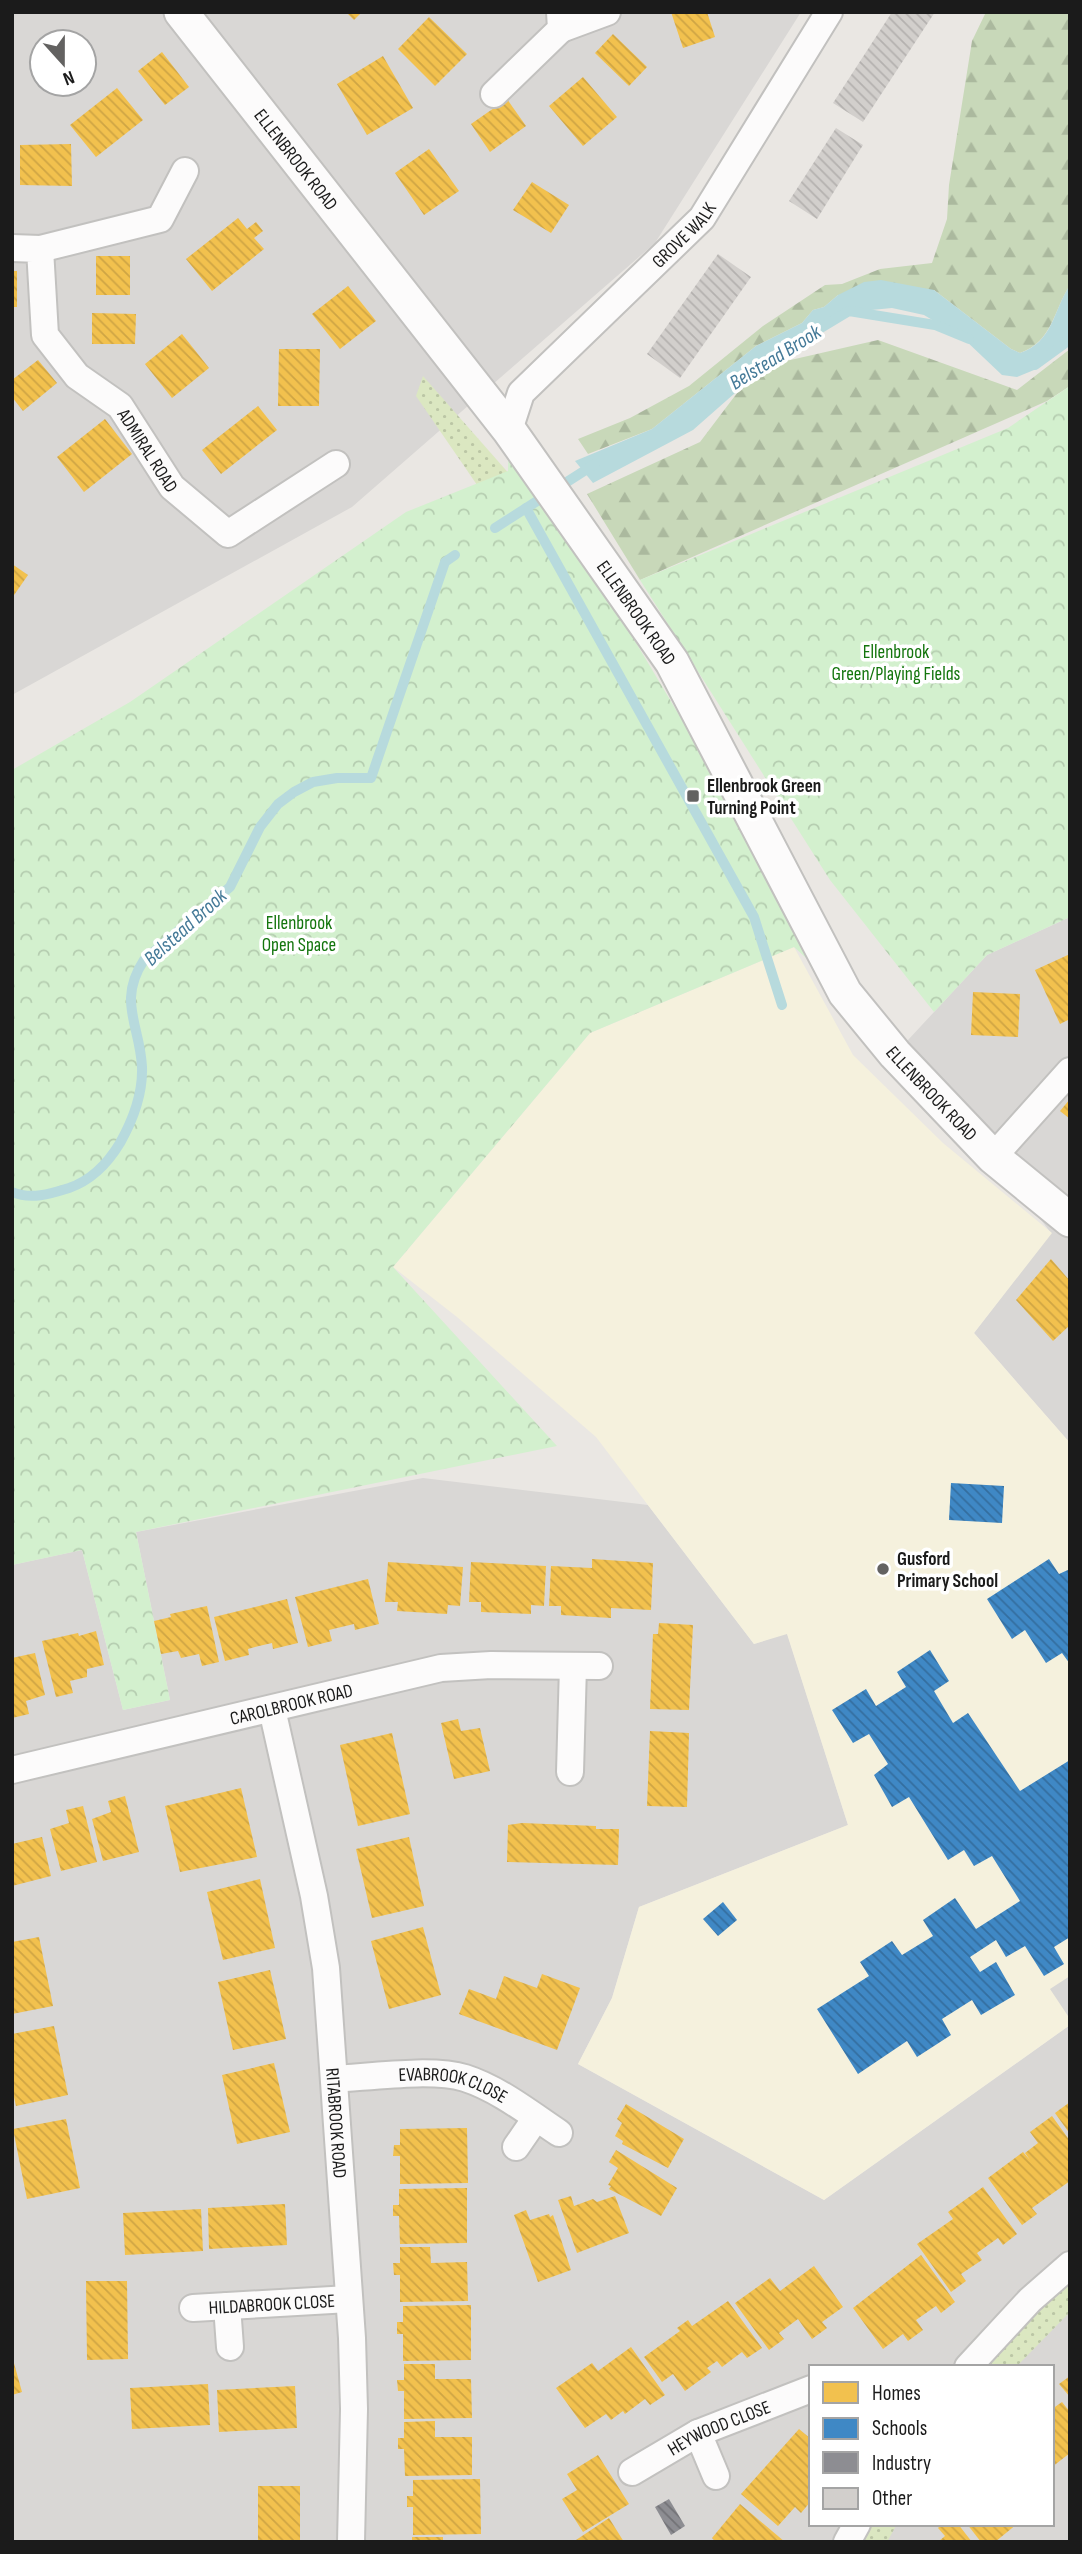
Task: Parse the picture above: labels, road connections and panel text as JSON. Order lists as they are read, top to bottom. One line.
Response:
{"streets":{"street":["ELLENBROOK ROAD","GROVE WALK","ADMIRAL ROAD","CAROLBROOK ROAD","EVABROOK CLOSE","RITABROOK ROAD","HILDABROOK CLOSE","HEYWOOD CLOSE"]},"crossings":[["ELLENBROOK ROAD","GROVE WALK"],["CAROLBROOK ROAD","RITABROOK ROAD"],["EVABROOK CLOSE","RITABROOK ROAD"],["RITABROOK ROAD","HILDABROOK CLOSE"]],"water":["Belstead Brook"],"parks":["Ellenbrook Green/Playing Fields","Ellenbrook Open Space"],"places":{"transit":["Ellenbrook Green Turning Point"],"other":["Gusford Primary School"]},"legend":["Homes","Schools","Industry","Other"],"north":"bottom"}
